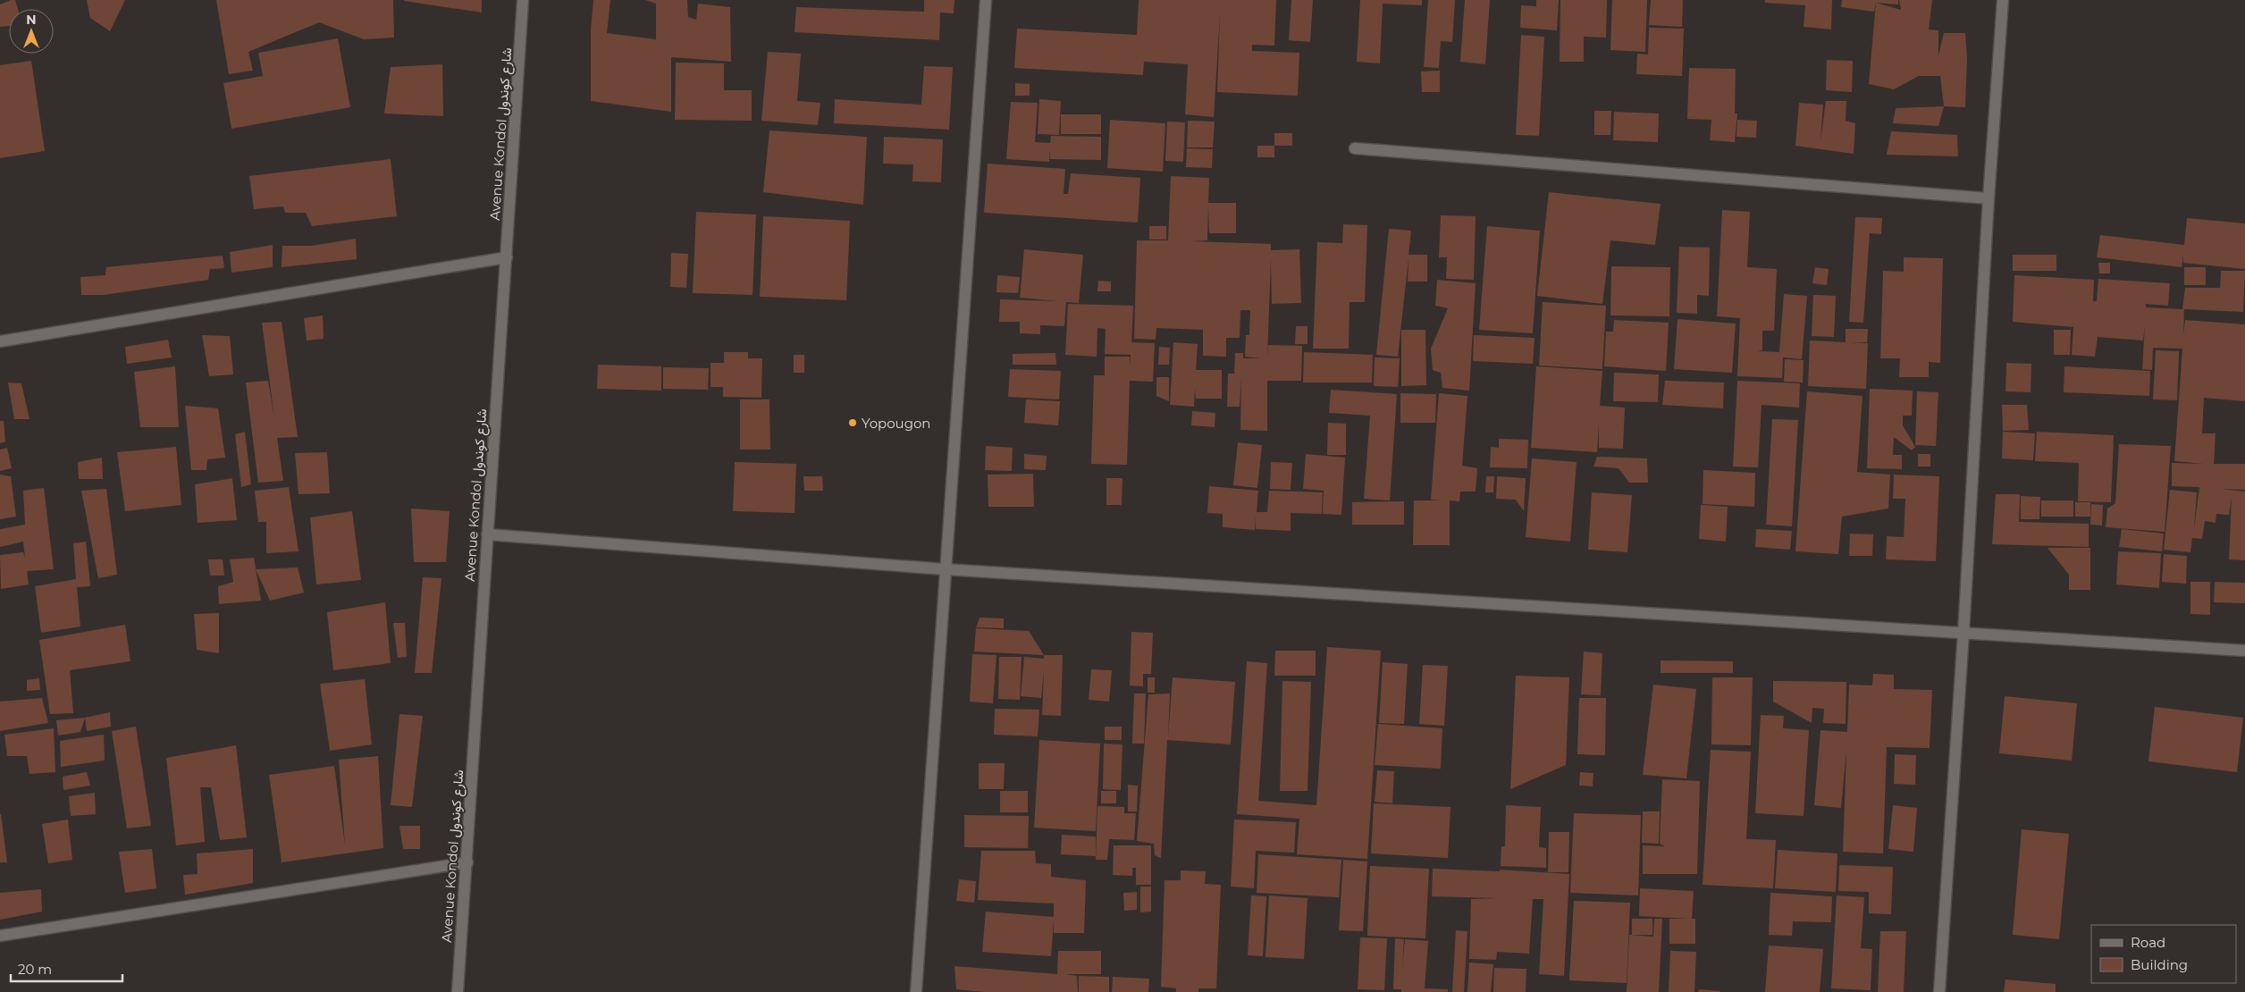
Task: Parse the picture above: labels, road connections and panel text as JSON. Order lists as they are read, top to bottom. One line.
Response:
{"streets":{"street":["Avenue Kondol شارع كوندول"]},"places":["Yopougon"],"legend":["Road","Building"],"scale_bar":"20 m","north":"top"}
